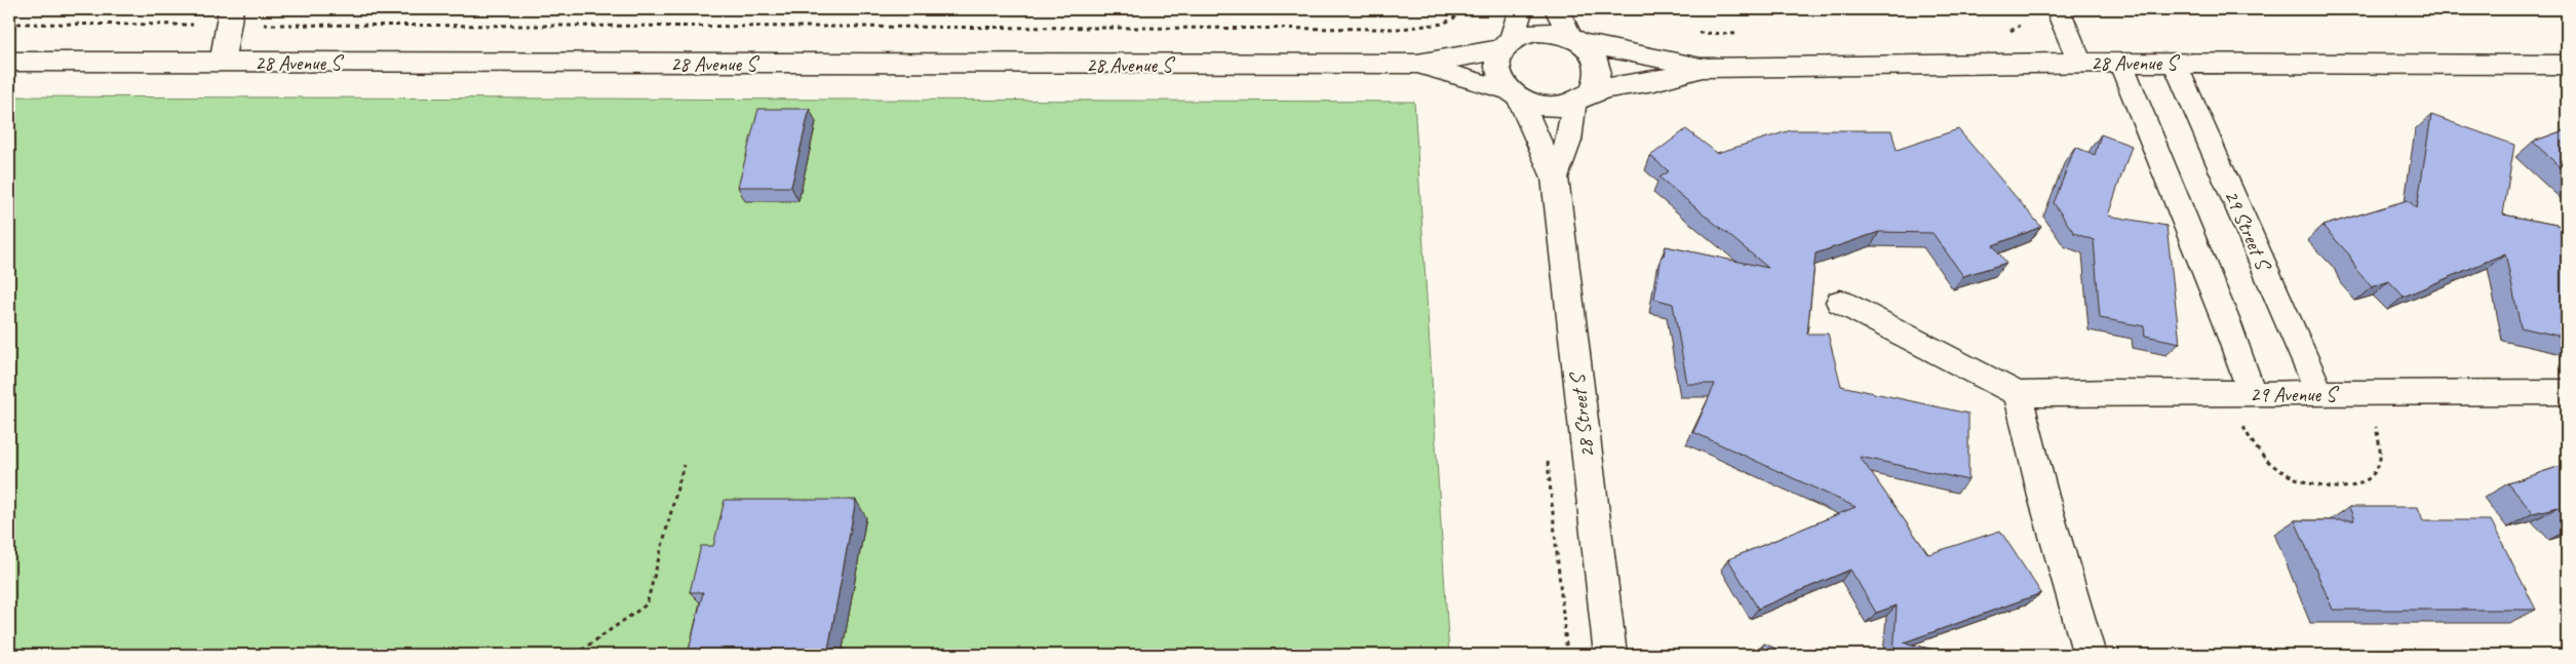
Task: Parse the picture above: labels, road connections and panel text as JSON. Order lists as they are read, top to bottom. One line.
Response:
{"streets":{"street":["28 Avenue S","29 Street S","29 Avenue S","28 Street S"]},"crossings":[["28 Avenue S","29 Street S"],["29 Street S","29 Avenue S"]]}
